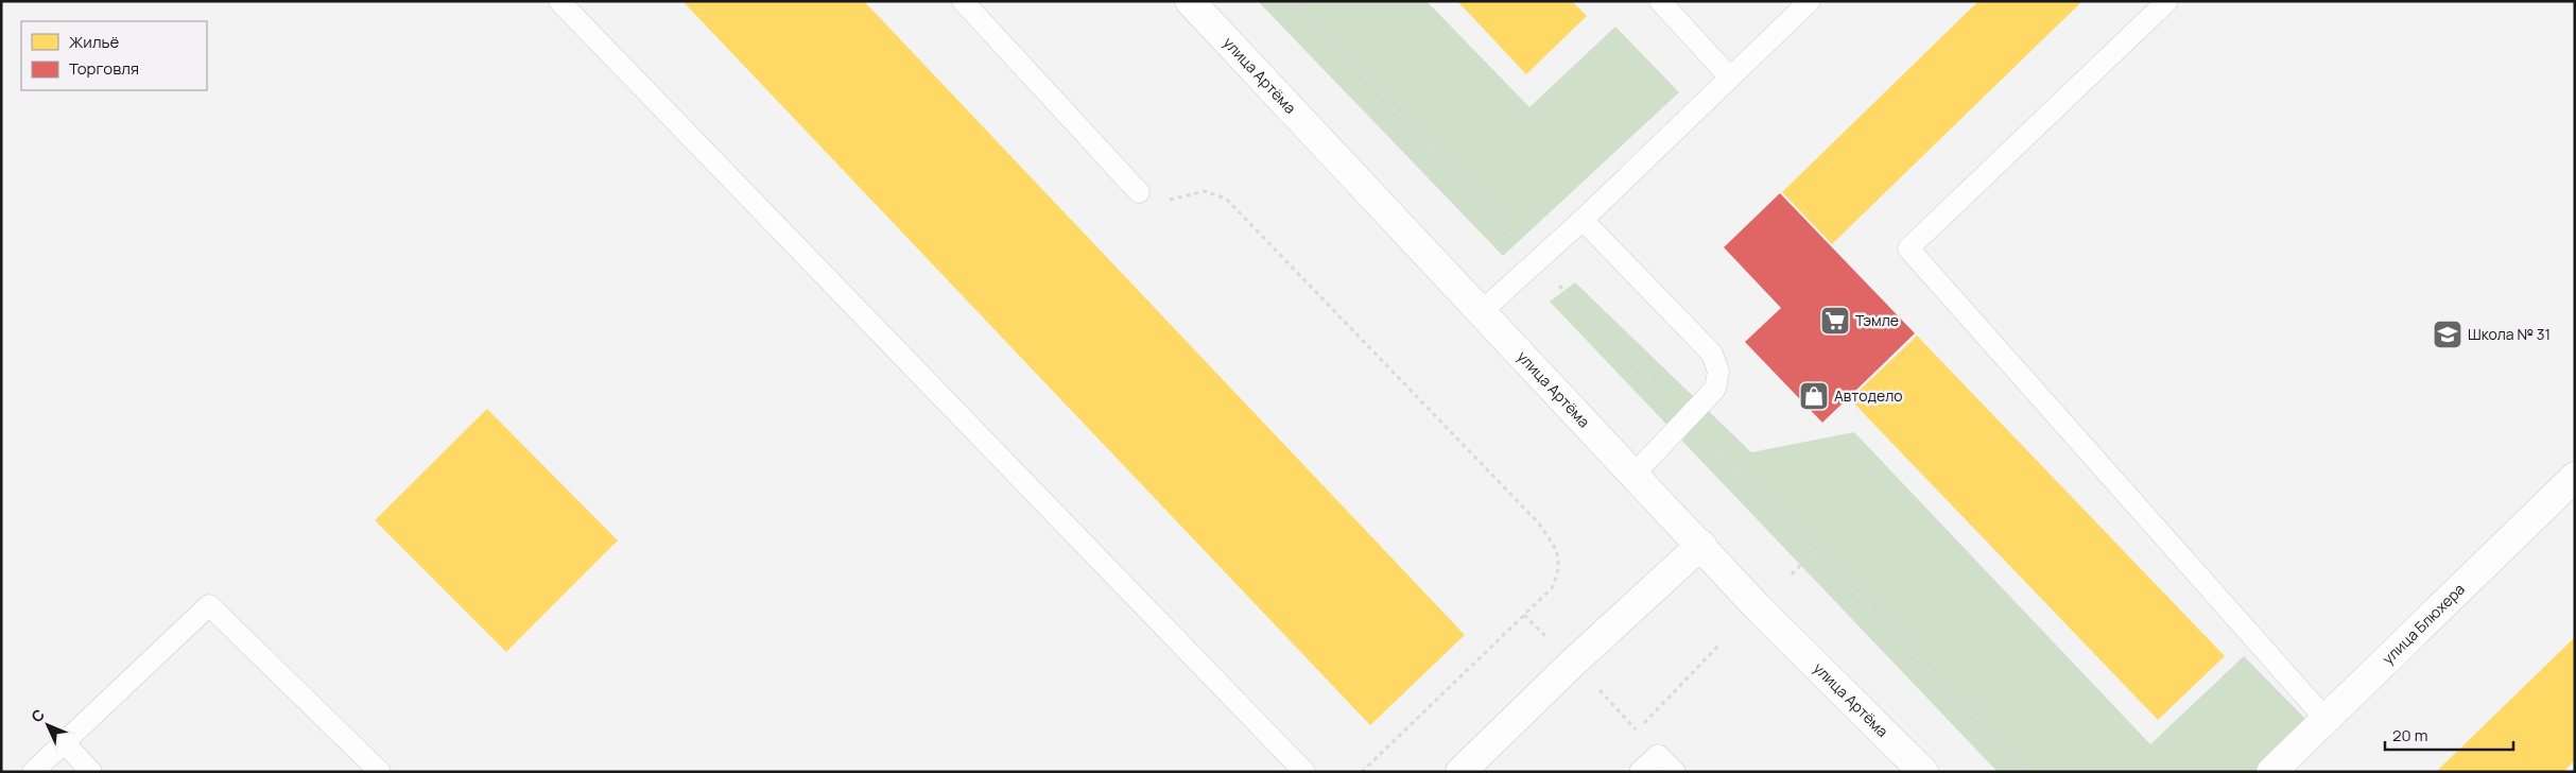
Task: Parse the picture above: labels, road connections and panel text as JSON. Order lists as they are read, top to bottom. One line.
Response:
{"streets":{"main road":["улица Артёма","улица Блюхера"]},"places":{"supermarket":["Тэмле"],"school or university":["Школа № 31"],"shop":["Автодело"]},"legend":["Жильё","Торговля"],"scale_bar":"20 m","north":"top left"}
